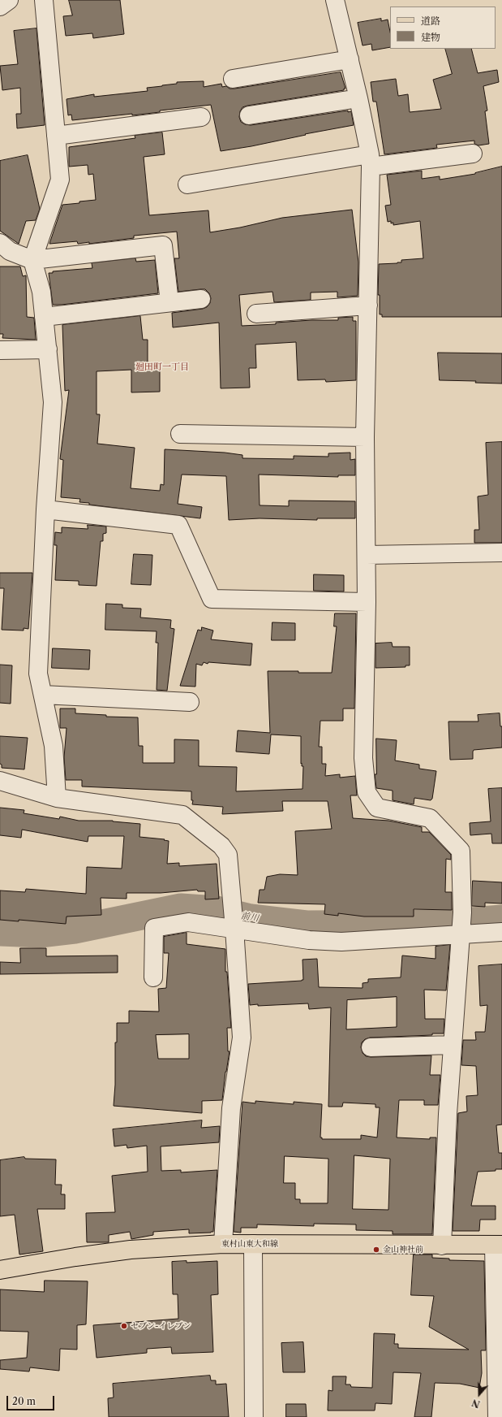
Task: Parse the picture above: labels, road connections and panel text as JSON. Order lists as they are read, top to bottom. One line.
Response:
{"streets":{"main road":["東村山東大和線"]},"districts":["廻田町一丁目"],"water":["前川"],"places":["金山神社前","セブン-イレブン"],"legend":["道路","建物"],"scale_bar":"20 m","north":"bottom"}
